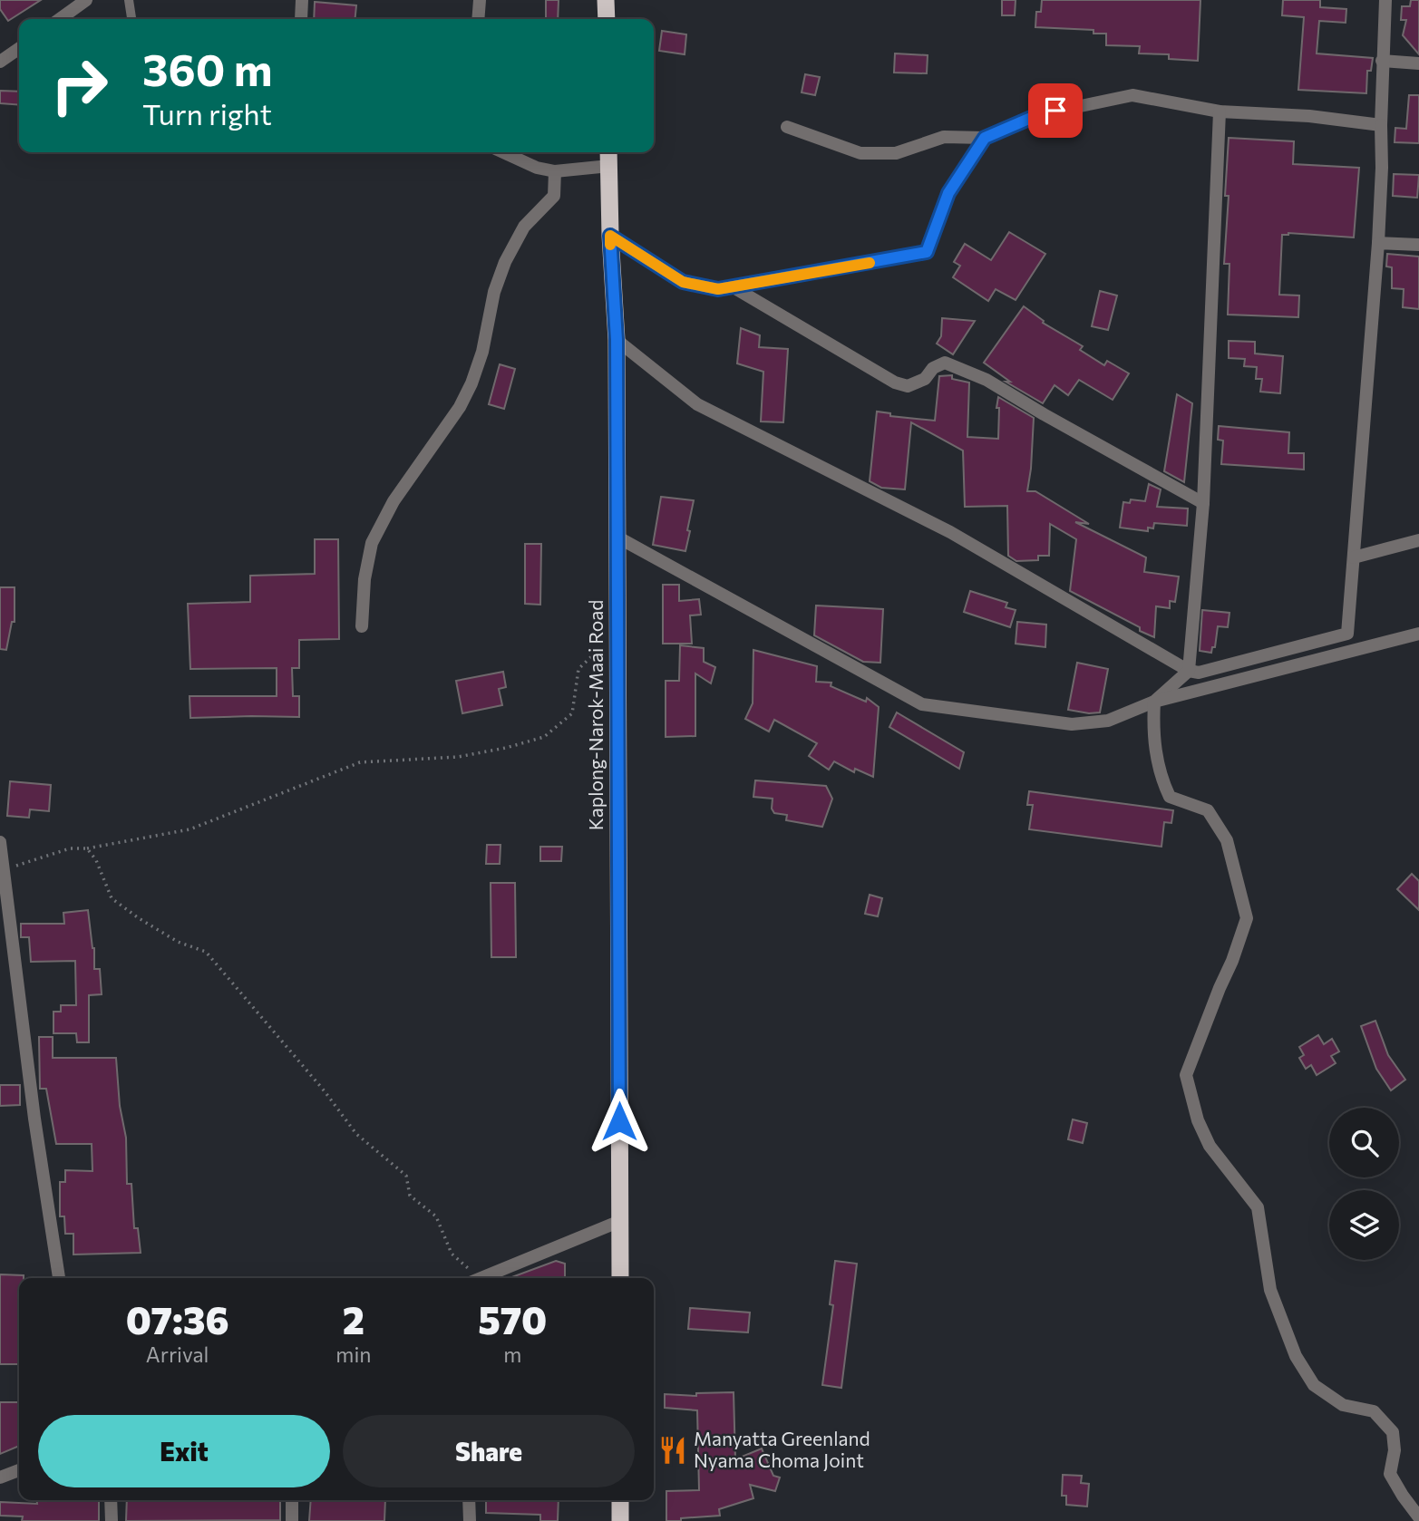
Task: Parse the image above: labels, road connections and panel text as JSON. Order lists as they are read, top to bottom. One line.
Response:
{"streets":{"highway":["Kaplong-Narok-Maai Road"]},"places":{"restaurant":["Manyatta Greenland Nyama Choma Joint"]},"page":{"turn":["360 m","Turn right"],"eta":["07:36","Arrival","2","min","570","m"],"buttons":["Exit","Share"]}}
